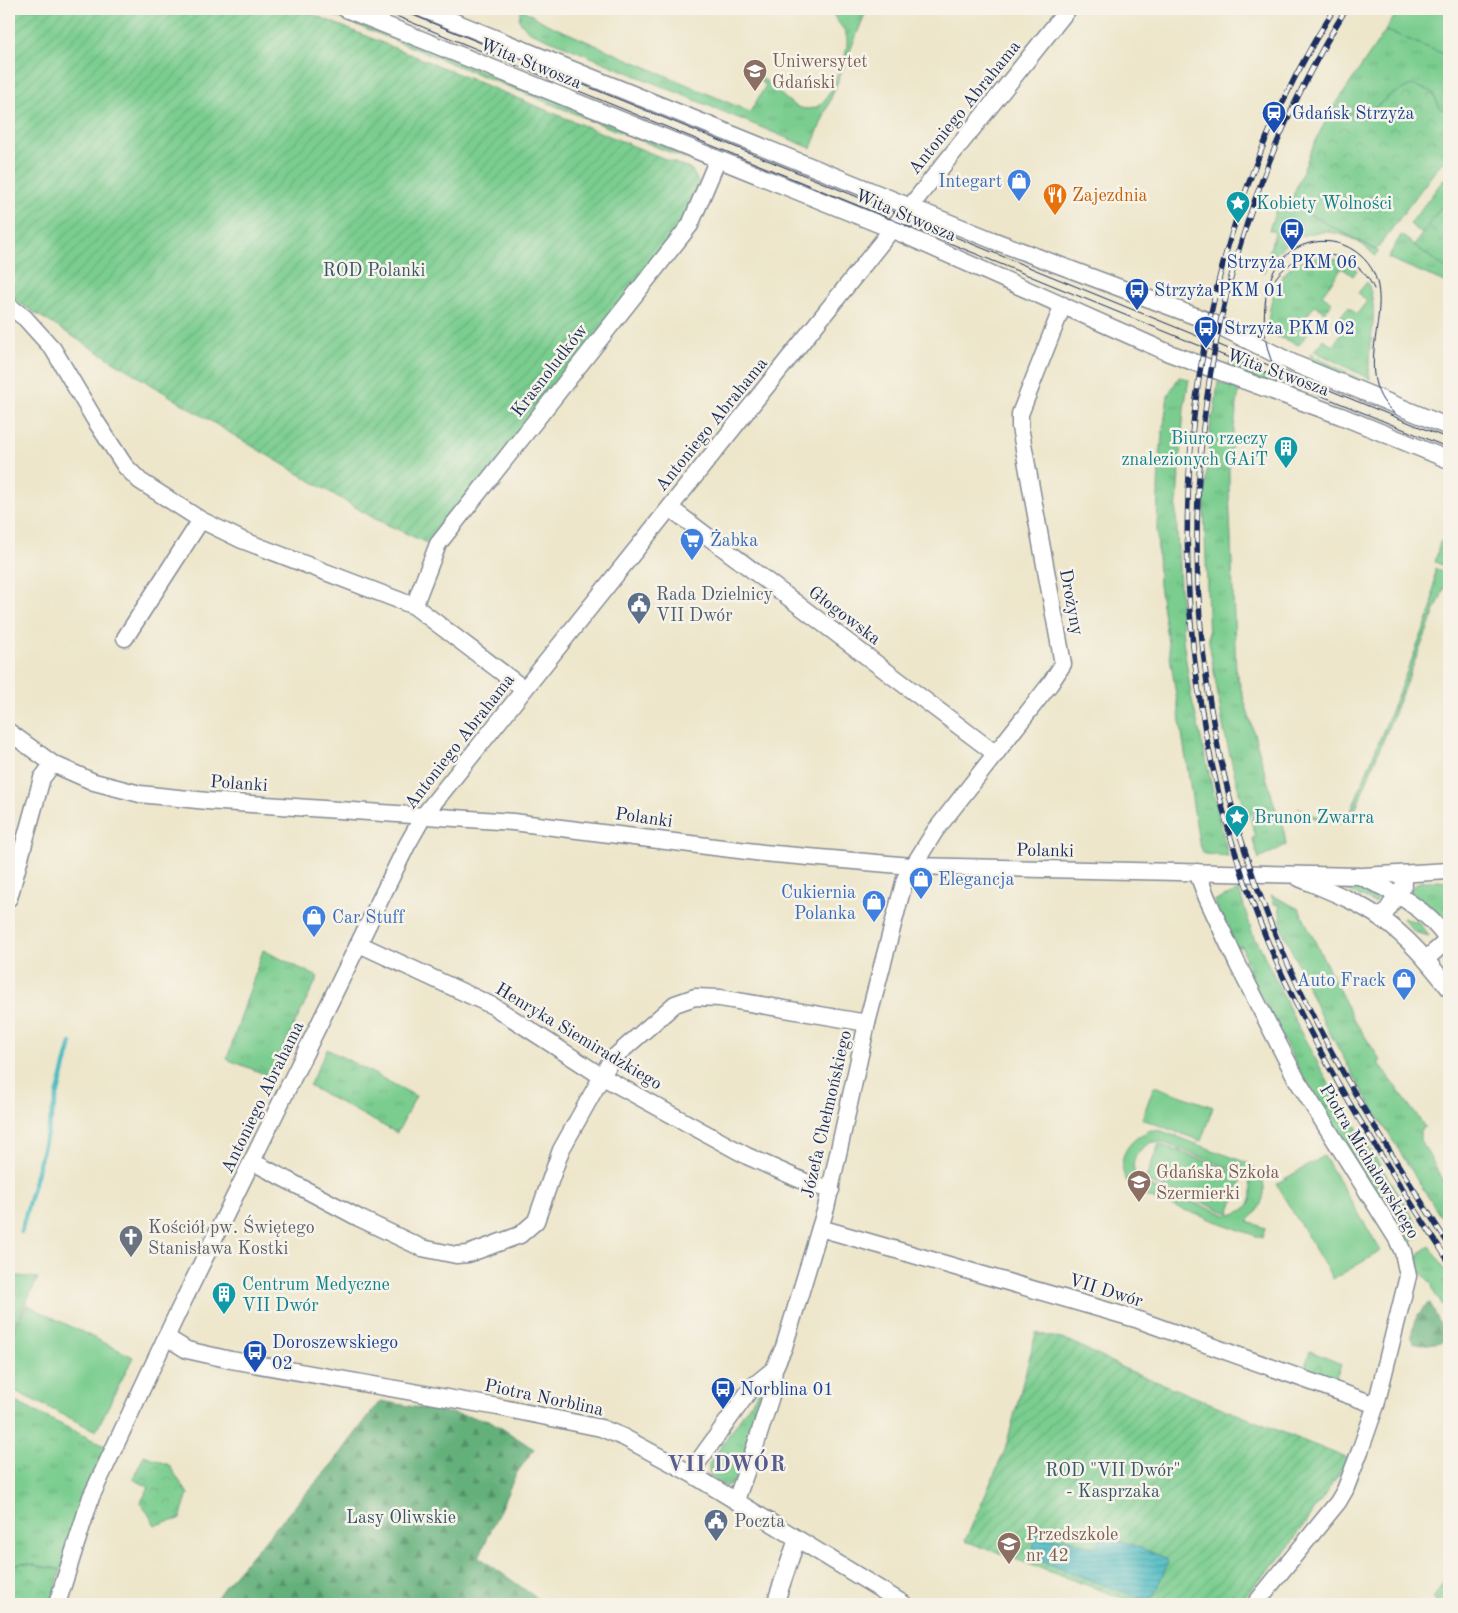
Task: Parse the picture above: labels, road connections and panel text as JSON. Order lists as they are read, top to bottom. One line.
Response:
{"streets":{"street":["Wita Stwosza","Antoniego Abrahama","Krasnoludków","Drożyny","Głogowska","Polanki","Henryka Siemiradzkiego","Józefa Chełmońskiego","Piotra Michałowskiego","VII Dwór","Piotra Norblina"]},"crossings":[["Wita Stwosza","Antoniego Abrahama"],["Wita Stwosza","Krasnoludków"],["Wita Stwosza","Drożyny"],["Antoniego Abrahama","Głogowska"],["Antoniego Abrahama","Polanki"],["Antoniego Abrahama","Henryka Siemiradzkiego"],["Antoniego Abrahama","Piotra Norblina"],["Drożyny","Głogowska"],["Drożyny","Polanki"],["Drożyny","Józefa Chełmońskiego"],["Polanki","Józefa Chełmońskiego"],["Polanki","Piotra Michałowskiego"],["Henryka Siemiradzkiego","Józefa Chełmońskiego"],["Józefa Chełmońskiego","VII Dwór"],["Józefa Chełmońskiego","Piotra Norblina"],["Piotra Michałowskiego","VII Dwór"]],"districts":["VII DWÓR"],"parks":["ROD Polanki","ROD \"VII Dwór\" - Kasprzaka","Lasy Oliwskie"],"places":{"school or university":["Uniwersytet Gdański","Gdańska Szkoła Szermierki","Przedszkole nr 42"],"station":["Gdańsk Strzyża"],"shop":["Integart","Elegancja","Cukiernia Polanka","Car Stuff","Auto Frack"],"restaurant":["Zajezdnia"],"place":["Kobiety Wolności","Brunon Zwarra"],"bus stop":["Strzyża PKM 06","Strzyża PKM 01","Strzyża PKM 02","Doroszewskiego 02","Norblina 01"],"building":["Biuro rzeczy znalezionych GAiT","Centrum Medyczne VII Dwór"],"supermarket":["Żabka"],"public building":["Rada Dzielnicy VII Dwór","Poczta"],"church":["Kościół pw. Świętego Stanisława Kostki"]}}
